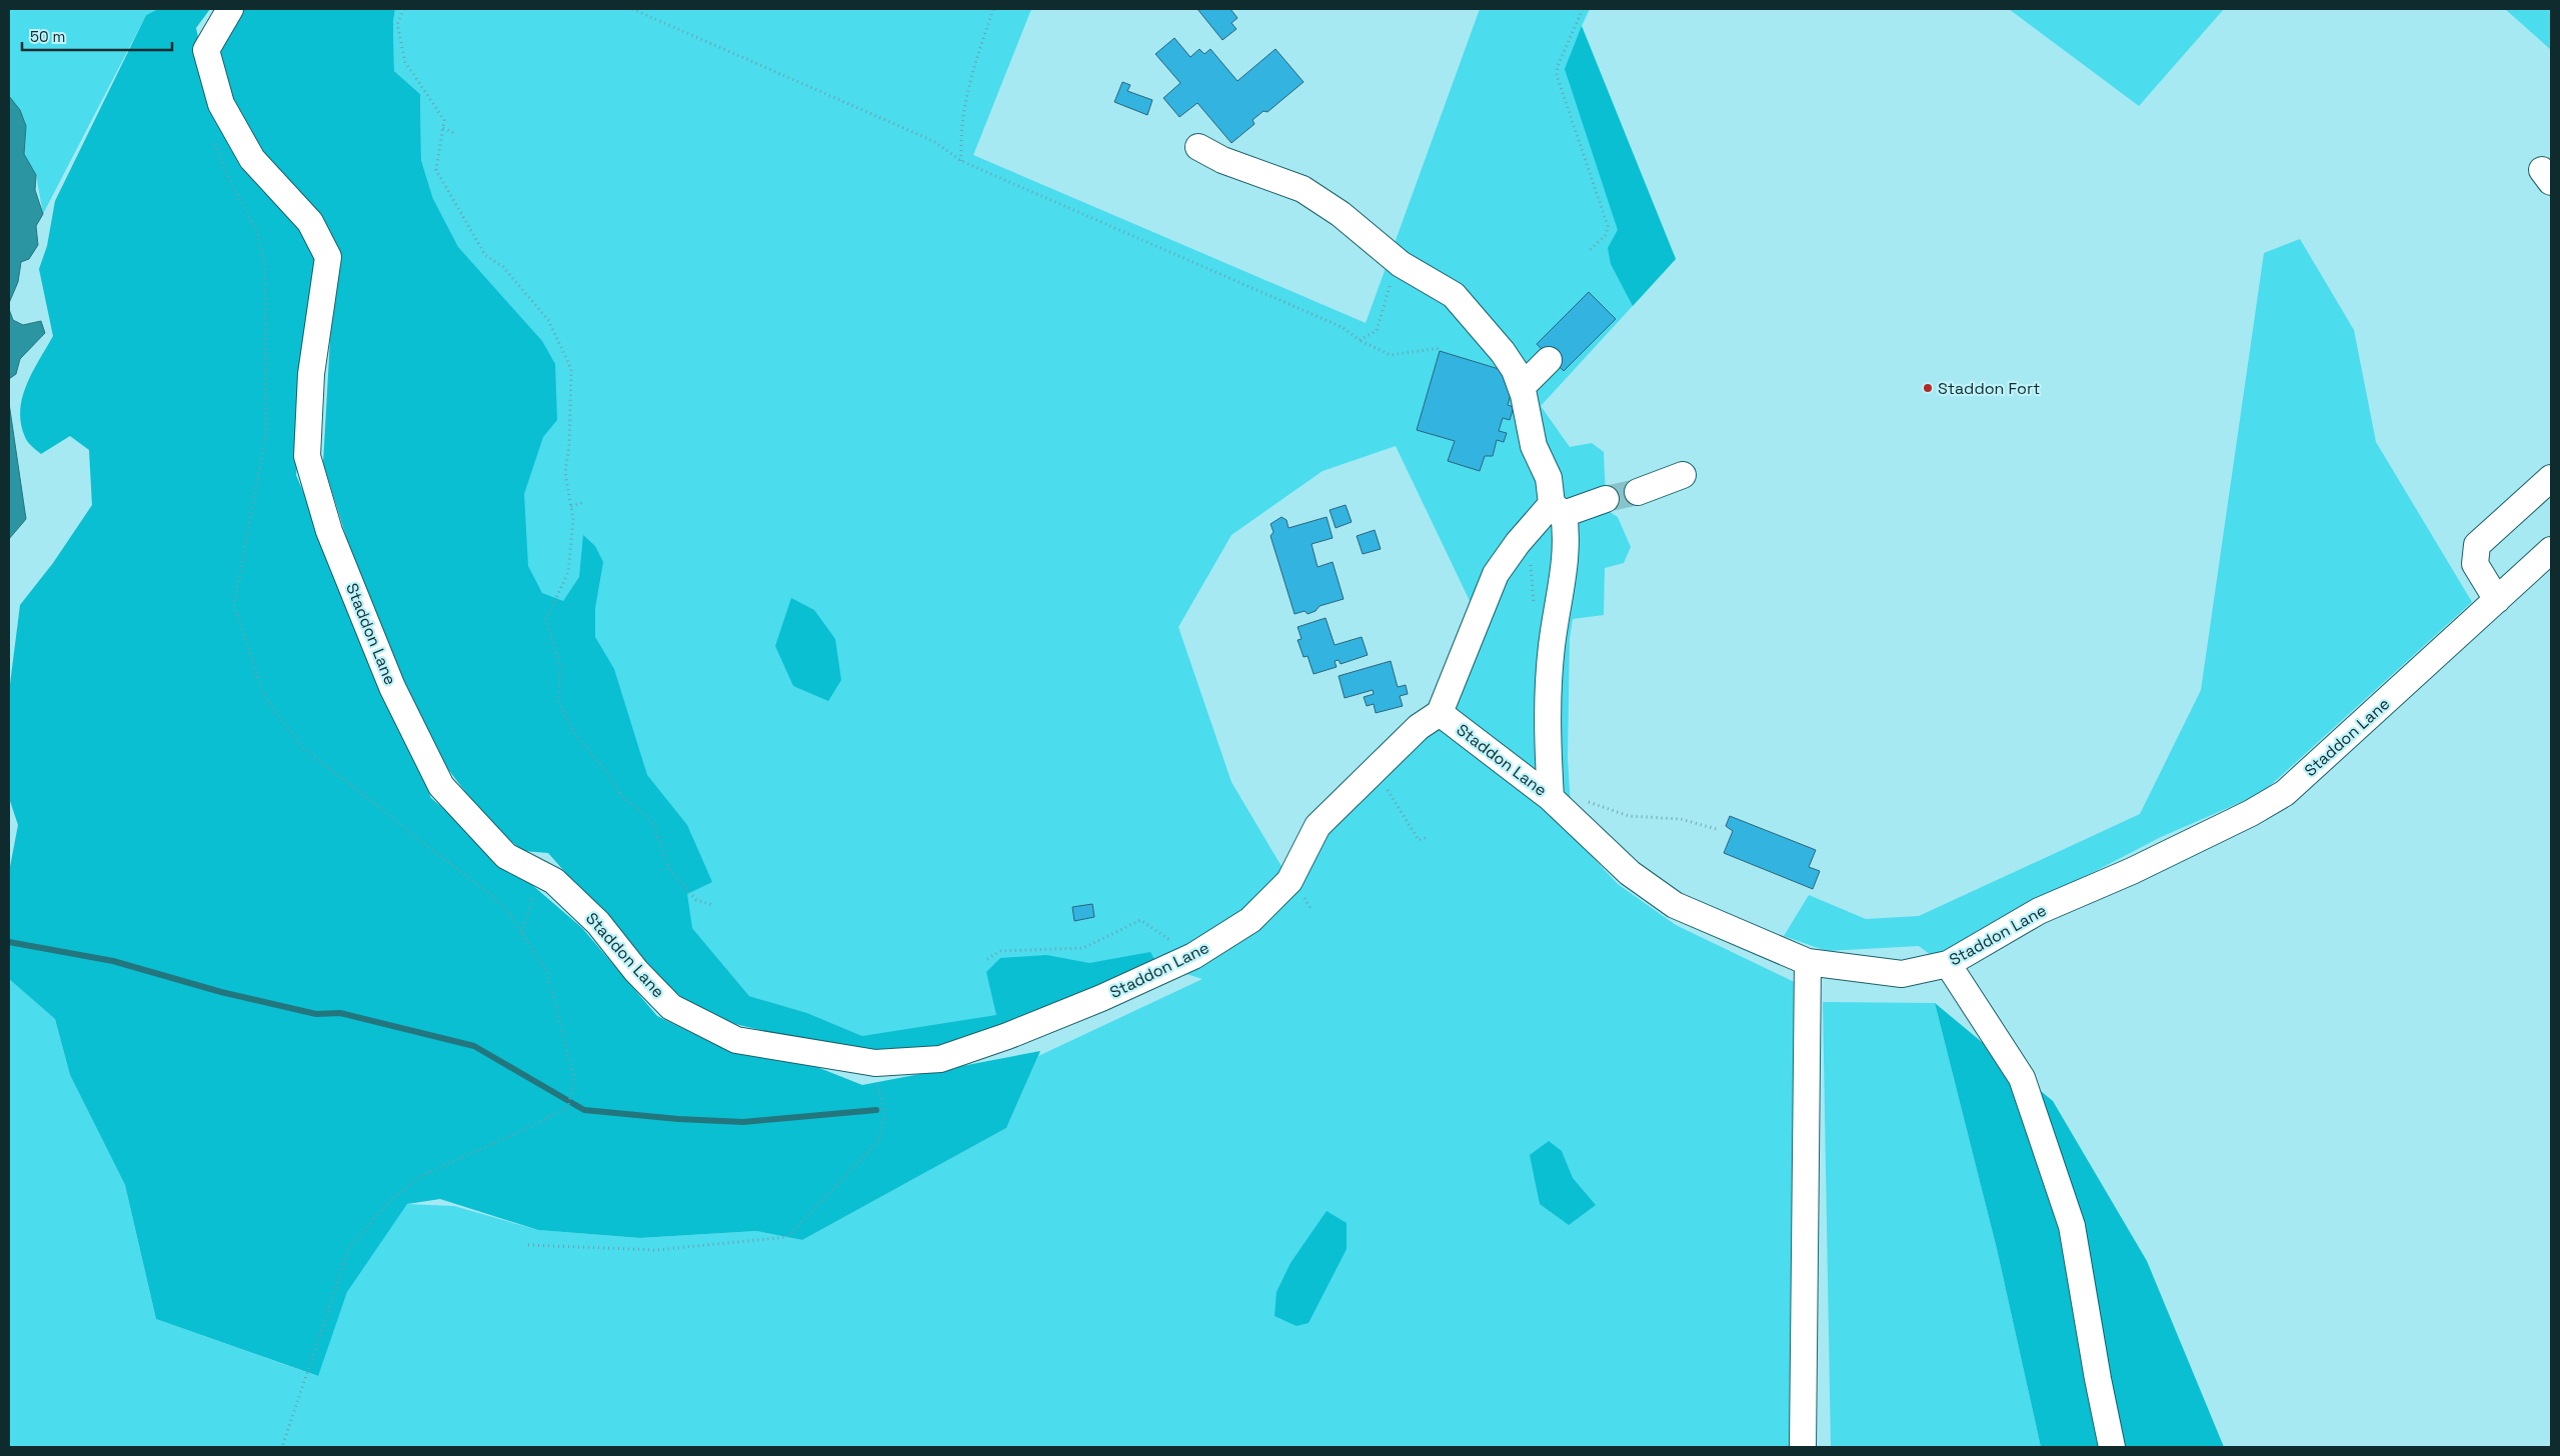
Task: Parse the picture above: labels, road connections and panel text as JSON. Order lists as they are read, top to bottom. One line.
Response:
{"streets":{"street":["Staddon Lane"]},"places":["Staddon Fort"],"scale_bar":"50 m"}
